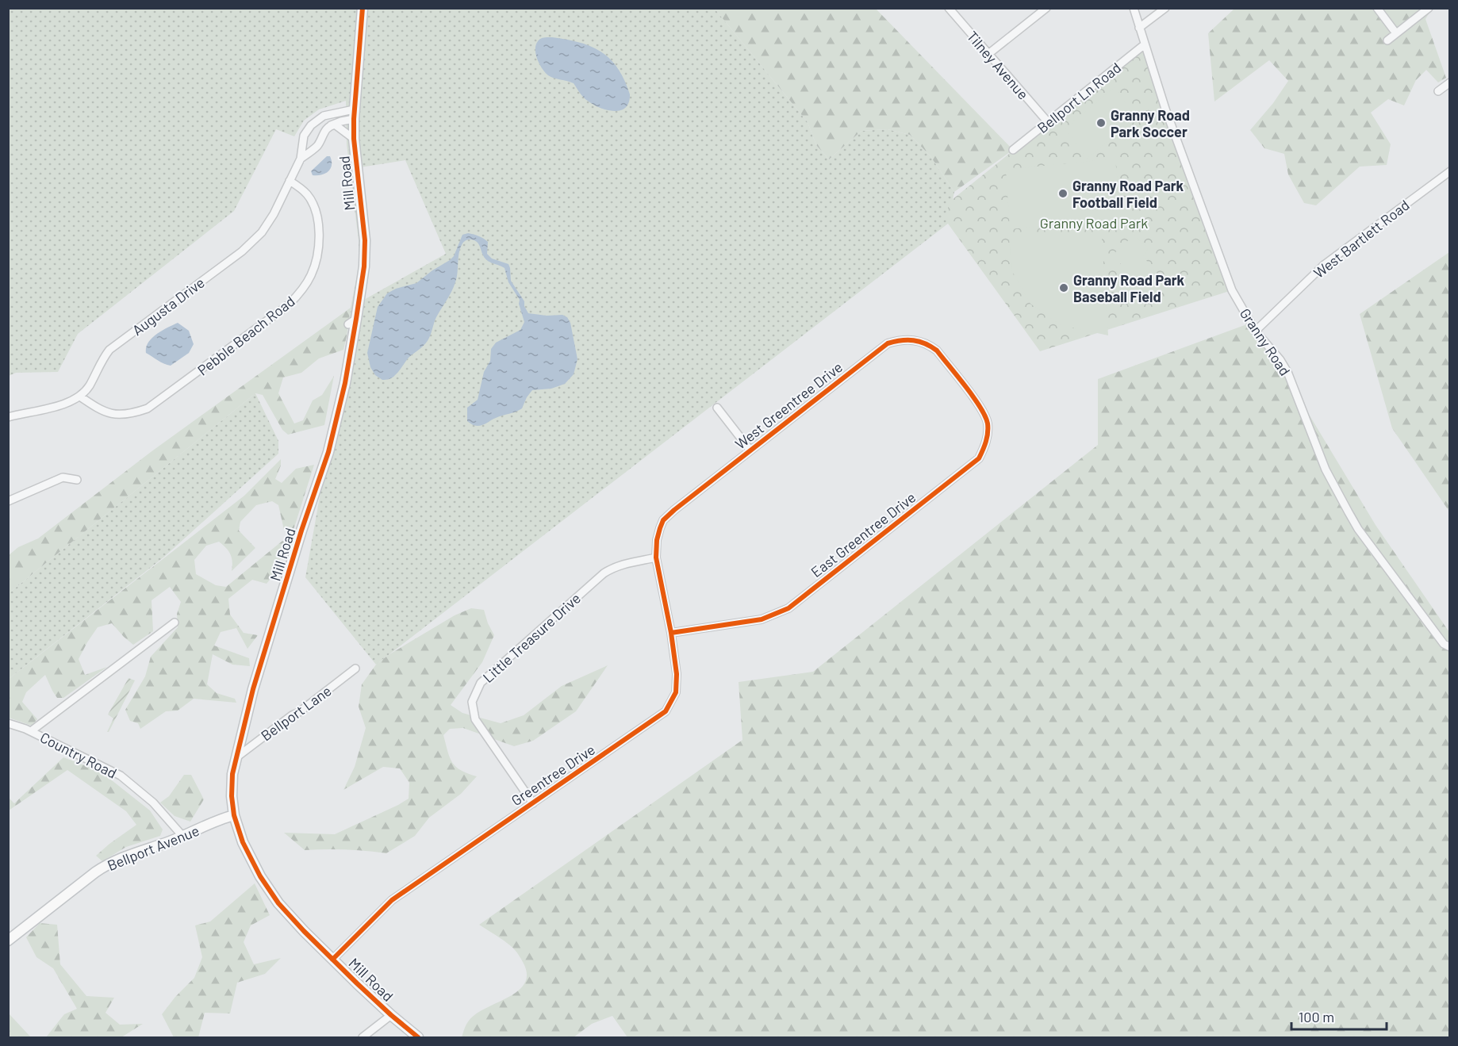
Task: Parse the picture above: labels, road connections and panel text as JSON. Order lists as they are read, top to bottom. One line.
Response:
{"streets":{"main road":["Mill Road","Bellport Avenue"],"street":["Tilney Avenue","Bellport Ln Road","West Bartlett Road","Augusta Drive","Pebble Beach Road","Granny Road","West Greentree Drive","East Greentree Drive","Little Treasure Drive","Bellport Lane","Country Road","Greentree Drive"]},"crossings":[["Tilney Avenue","Bellport Ln Road"],["Bellport Ln Road","Granny Road"],["Mill Road","Augusta Drive"],["Mill Road","Bellport Lane"],["Mill Road","Greentree Drive"],["Mill Road","Bellport Avenue"],["West Bartlett Road","Granny Road"],["Augusta Drive","Pebble Beach Road"],["West Greentree Drive","East Greentree Drive"],["West Greentree Drive","Little Treasure Drive"],["West Greentree Drive","Greentree Drive"],["East Greentree Drive","Greentree Drive"],["Little Treasure Drive","Greentree Drive"],["Country Road","Bellport Avenue"]],"parks":["Granny Road Park"],"places":["Granny Road Park Soccer","Granny Road Park Football Field","Granny Road Park Baseball Field"],"scale_bar":"100 m"}
